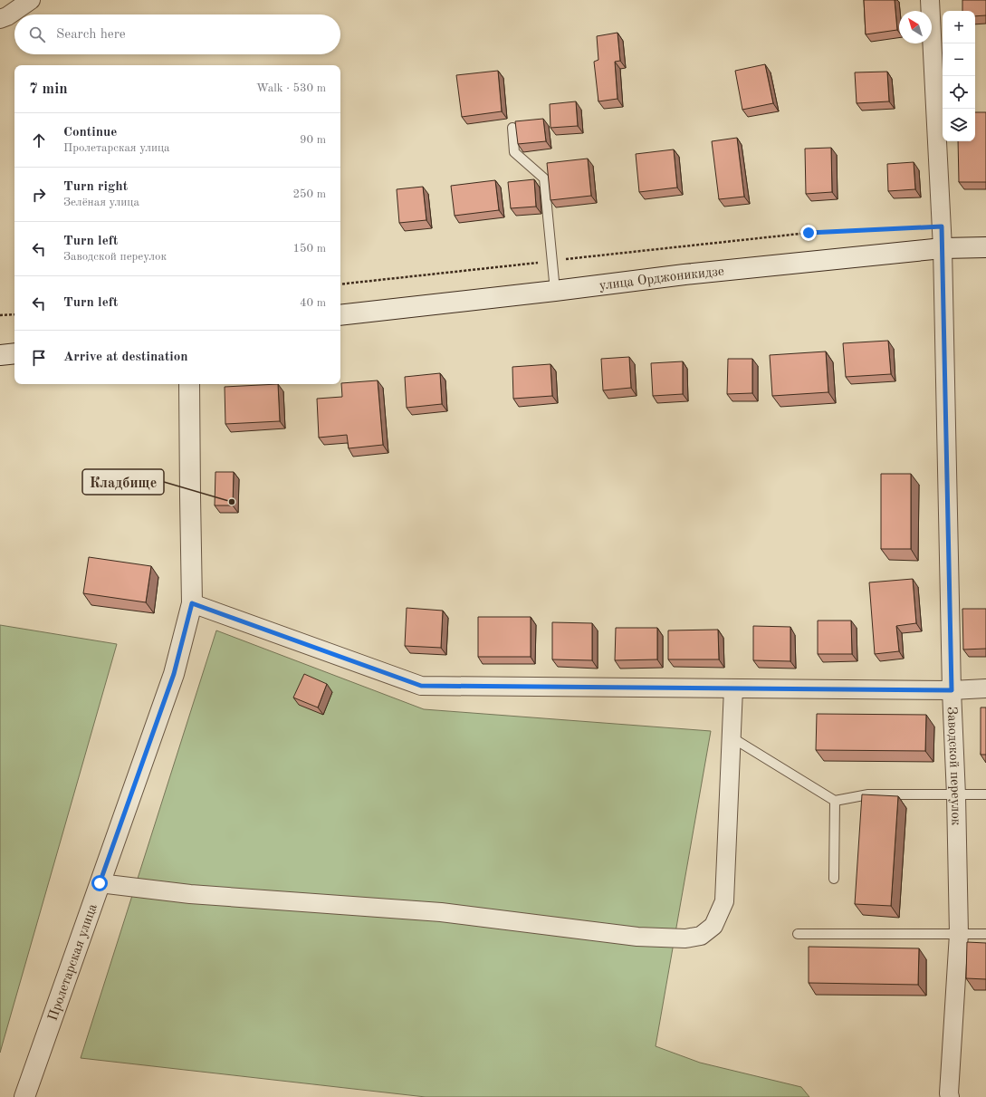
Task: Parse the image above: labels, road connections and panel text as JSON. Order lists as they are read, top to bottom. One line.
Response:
{"streets":{"street":["улица Орджоникидзе","Заводской переулок","Пролетарская улица"]},"crossings":[["улица Орджоникидзе","Заводской переулок"]],"places":["Кладбище"],"north":"top left","page":{"map_buttons":["+","−"],"search":"Search here","heading":["7 min","Walk · 530 m"],"list":[["Continue","Пролетарская улица","90 m"],["Turn right","Зелёная улица","250 m"],["Turn left","Заводской переулок","150 m"],["Turn left","40 m"],"Arrive at destination"]}}
